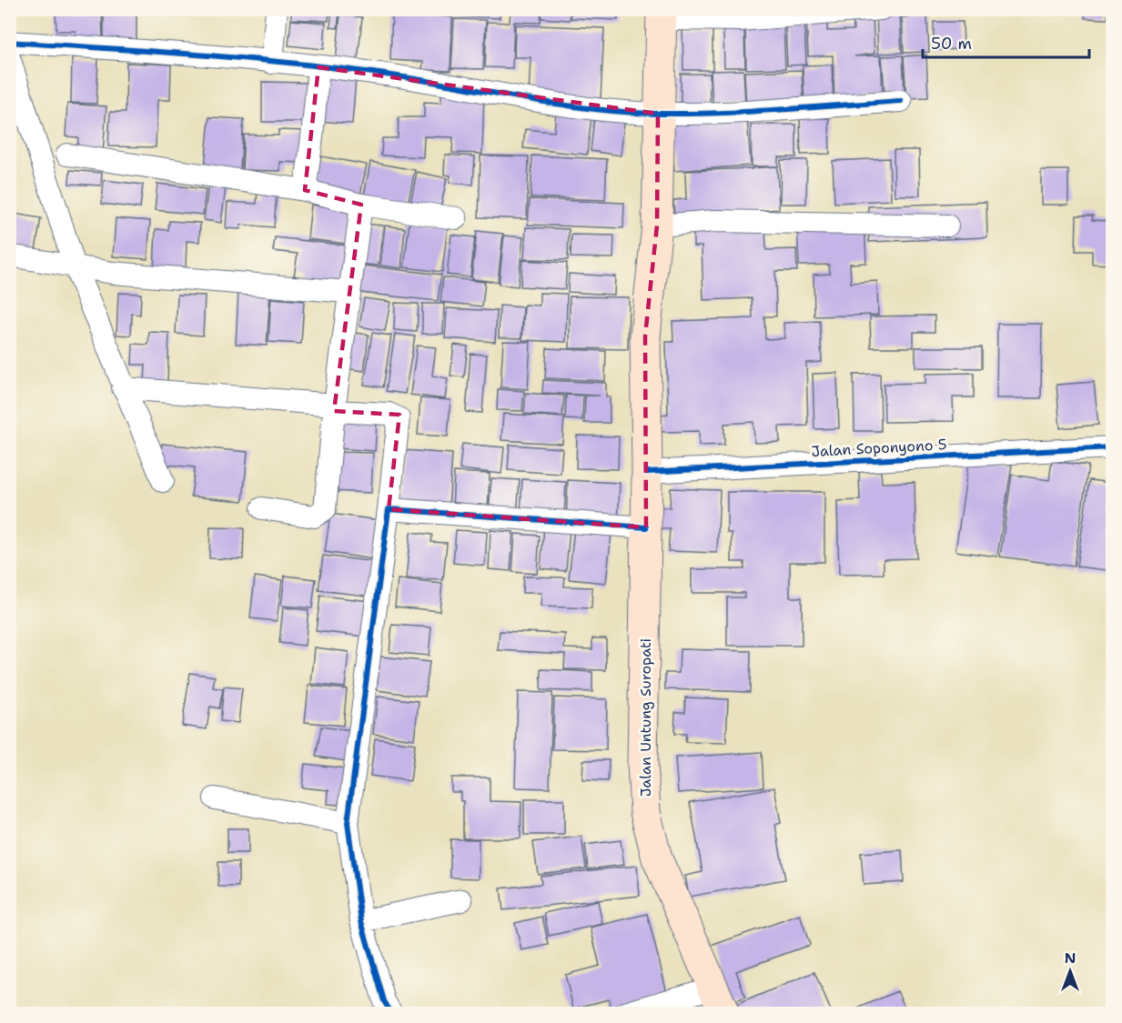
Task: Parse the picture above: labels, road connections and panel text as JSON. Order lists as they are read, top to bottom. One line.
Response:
{"streets":{"main road":["Jalan Untung Suropati"],"street":["Jalan Soponyono 5"]},"crossings":[["Jalan Soponyono 5","Jalan Untung Suropati"]],"scale_bar":"50 m","north":"top"}
